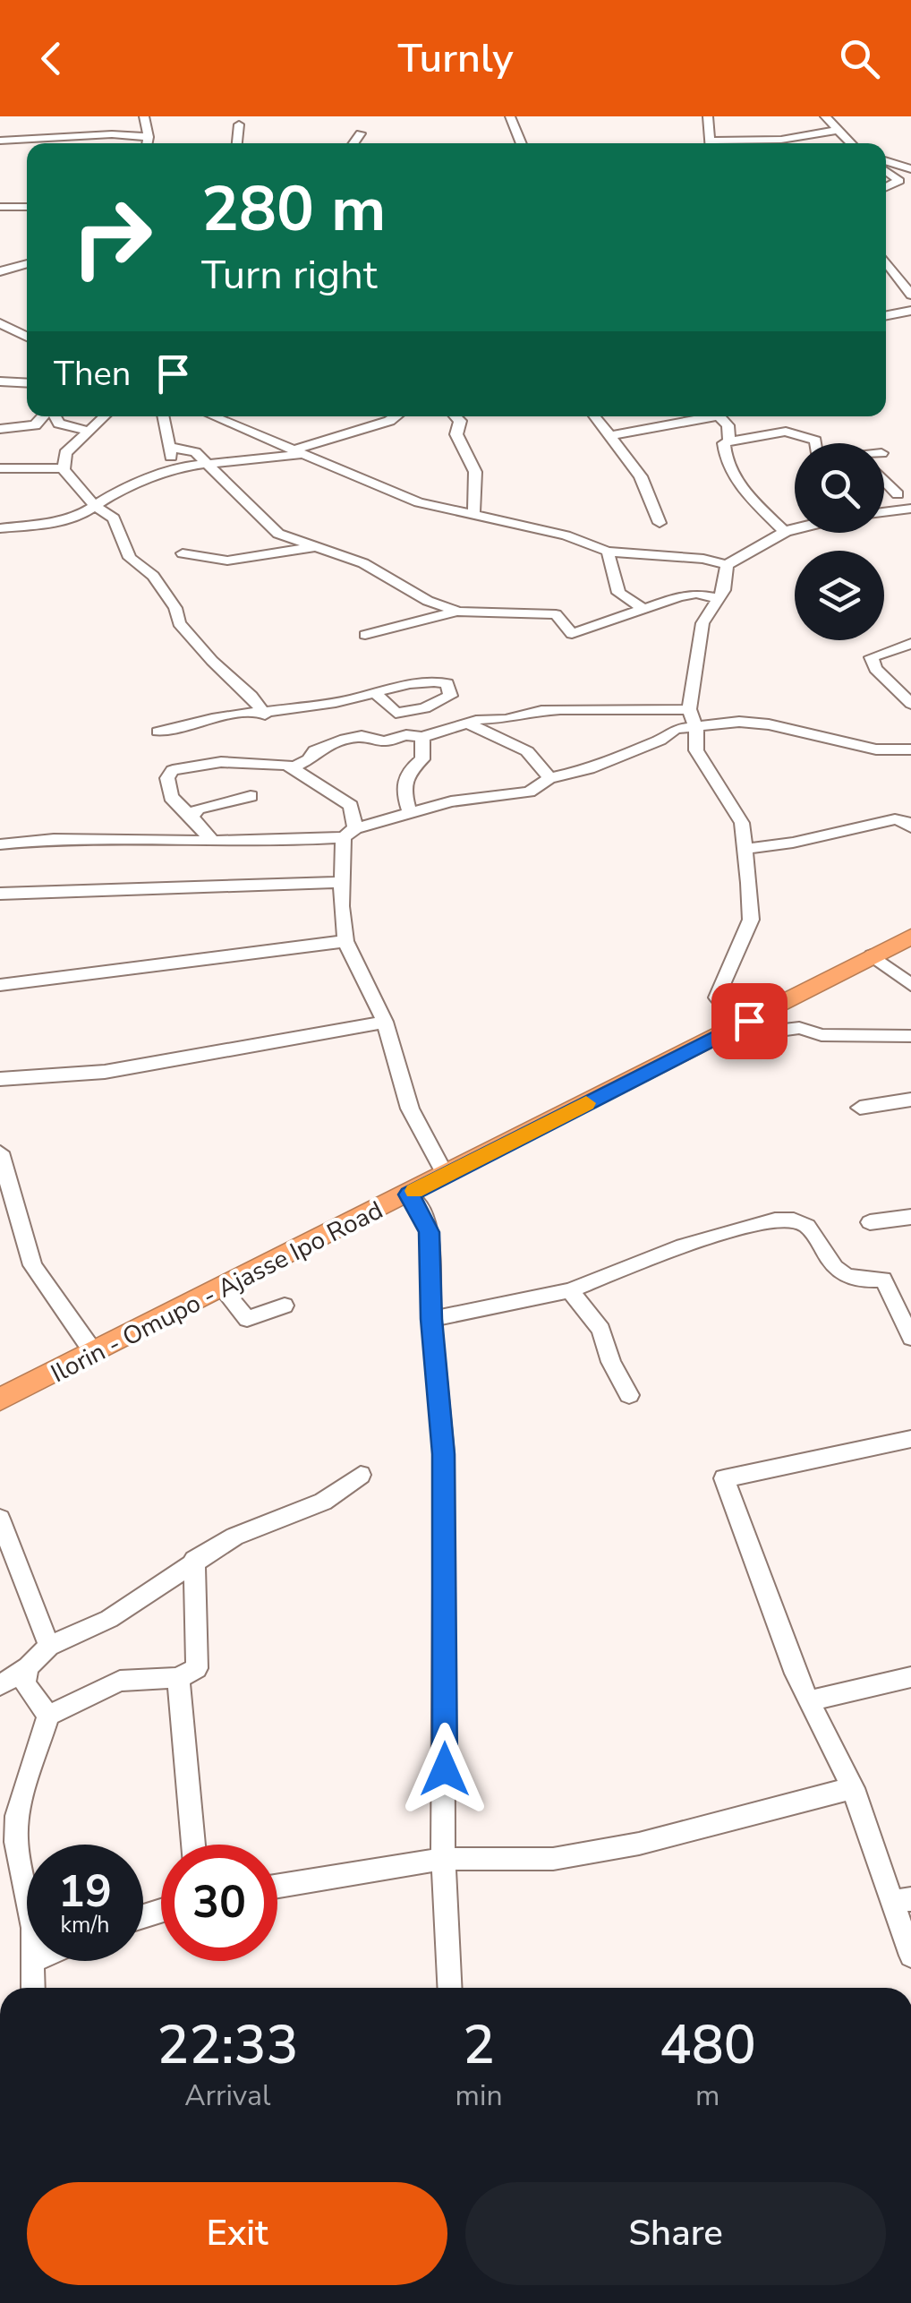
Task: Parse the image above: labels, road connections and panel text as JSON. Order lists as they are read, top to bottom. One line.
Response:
{"streets":{"highway":["Ilorin - Omupo - Ajasse Ipo Road"]},"page":{"header":"Turnly","turn":["280 m","Turn right"],"then":"Then","speed":"19 km/h","limit":"30","eta":["22:33","Arrival","2","min","480","m"],"buttons":["Exit","Share"]}}
